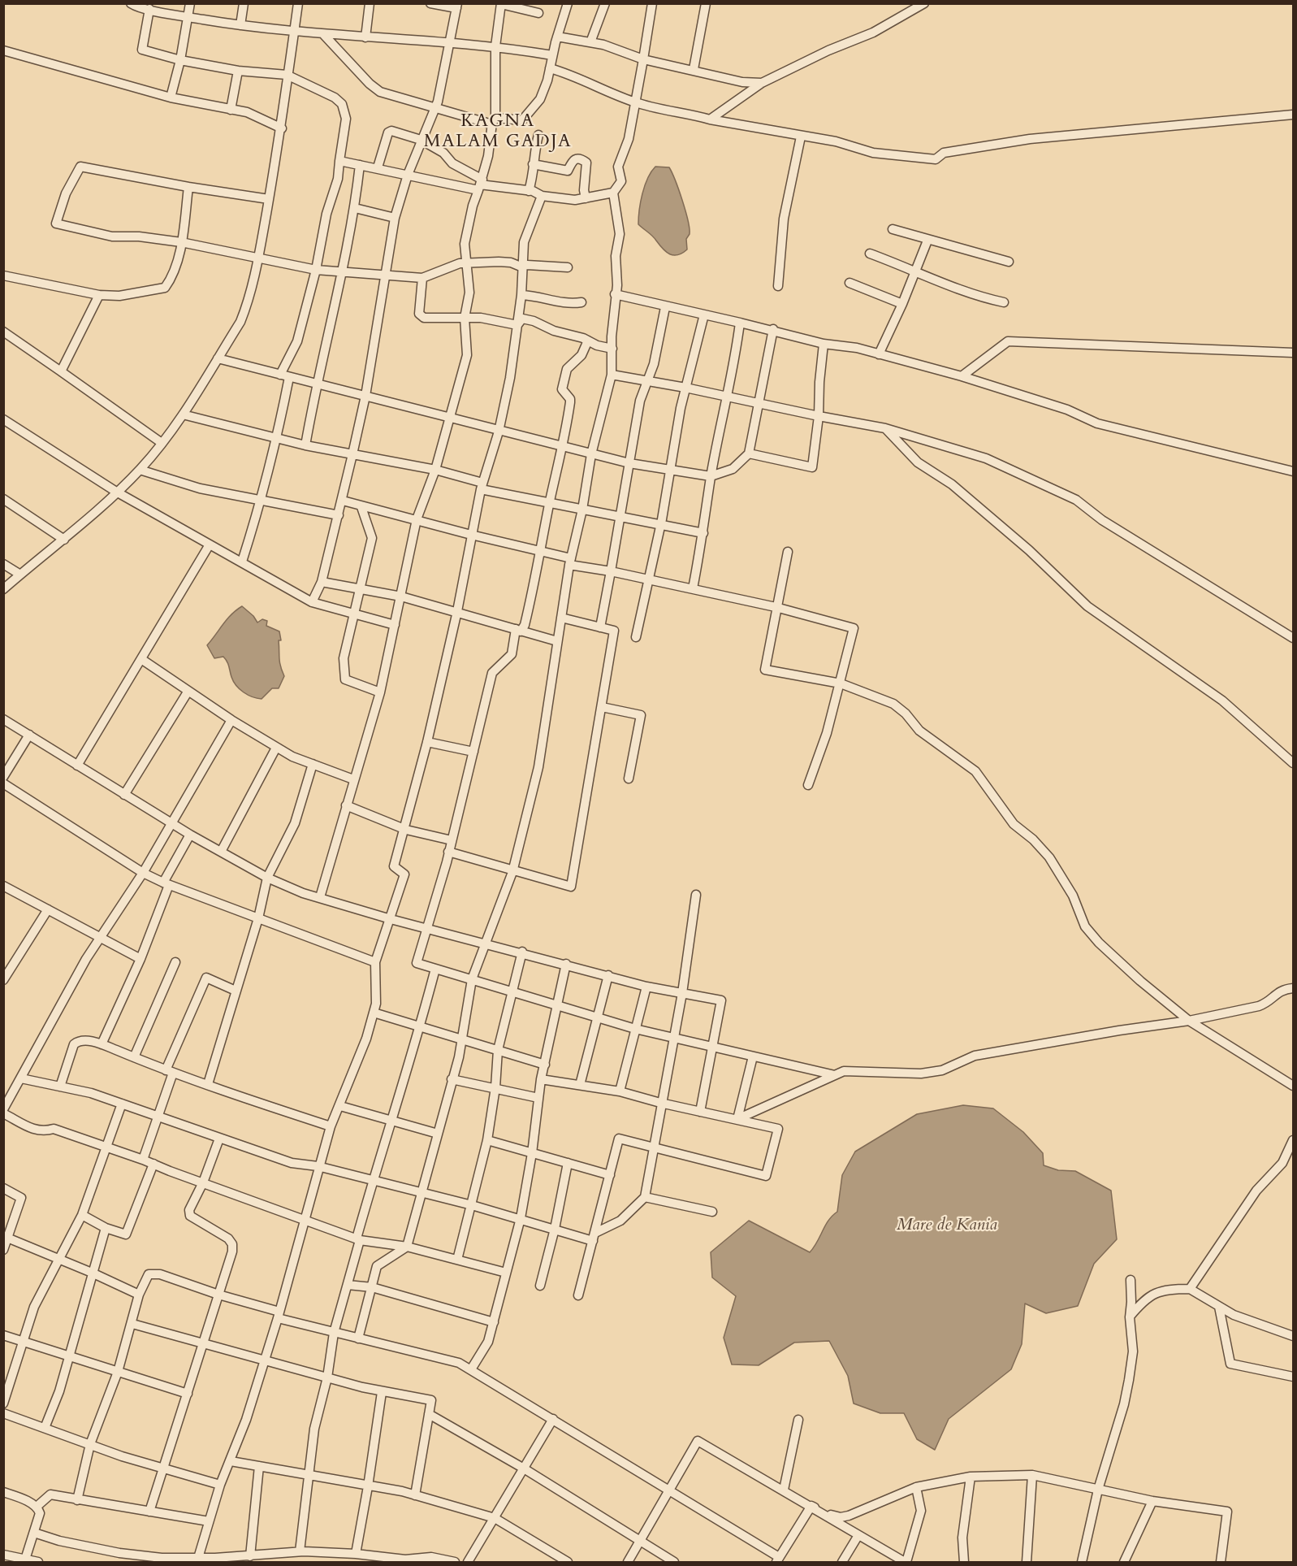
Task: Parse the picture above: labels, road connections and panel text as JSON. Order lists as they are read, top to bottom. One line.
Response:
{"districts":["KAGNA MALAM GADJA"],"water":["Mare de Kania"]}
